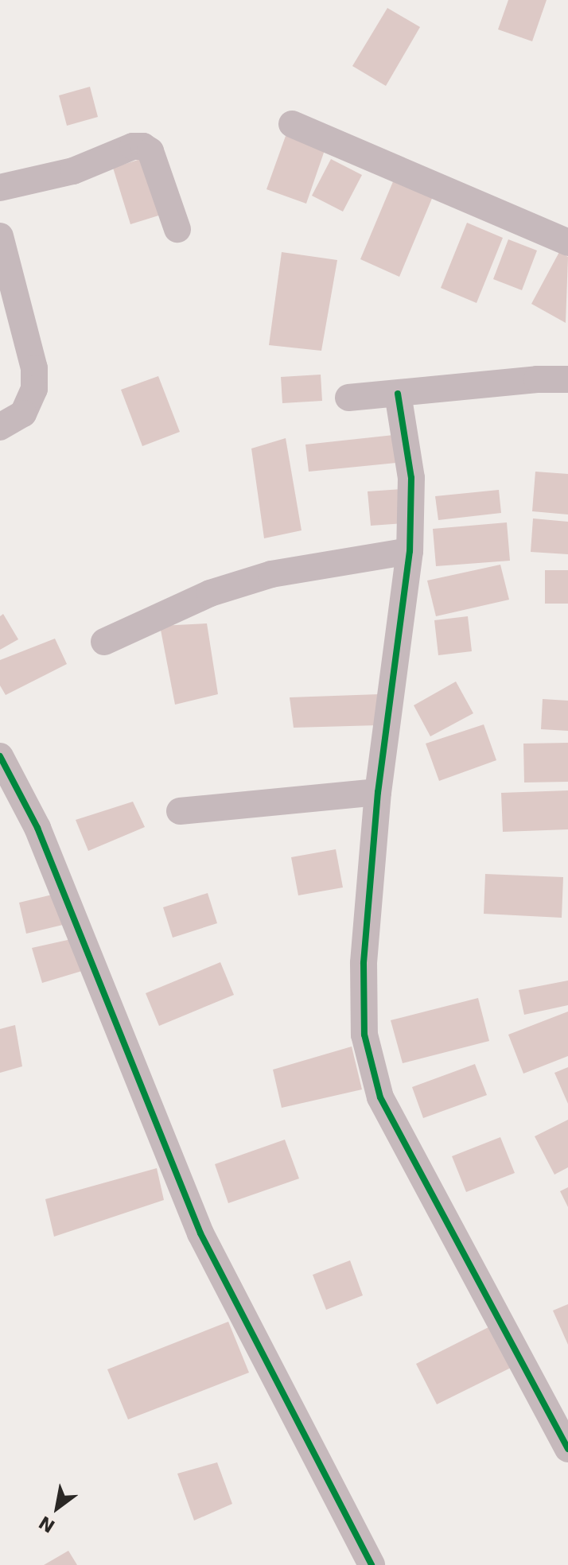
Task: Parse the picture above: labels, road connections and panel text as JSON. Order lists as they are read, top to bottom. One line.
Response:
{"north":"bottom left"}
